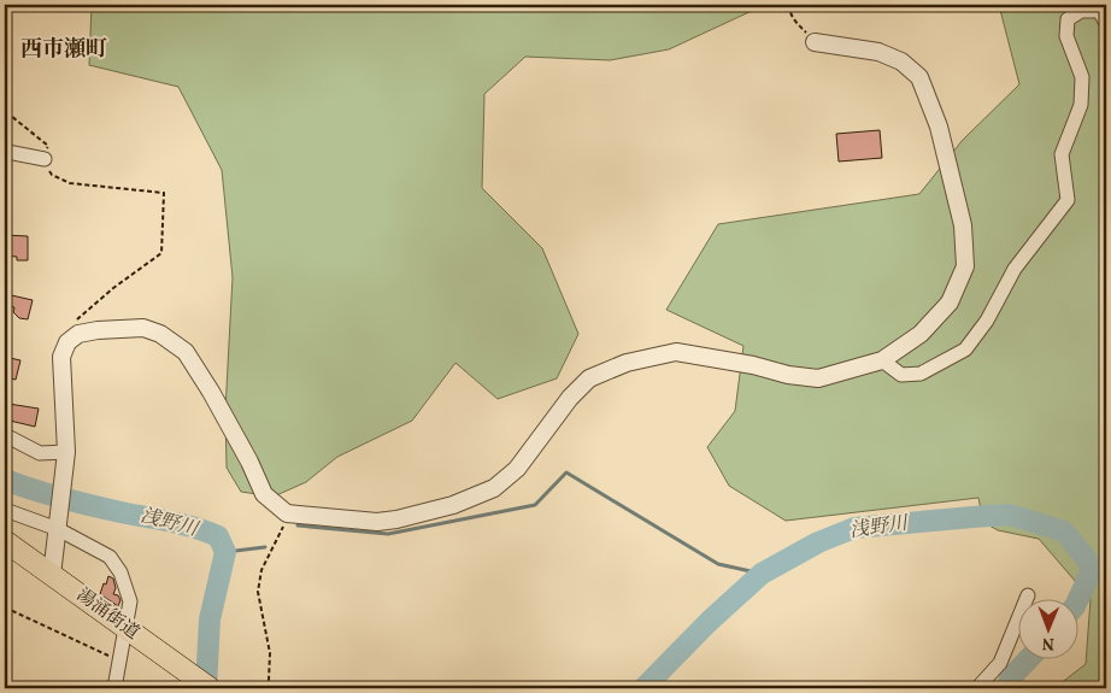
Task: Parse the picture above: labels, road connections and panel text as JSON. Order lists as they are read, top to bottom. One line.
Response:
{"streets":{"main road":["湯涌街道"]},"districts":["西市瀬町"],"water":["浅野川"],"north":"bottom"}
